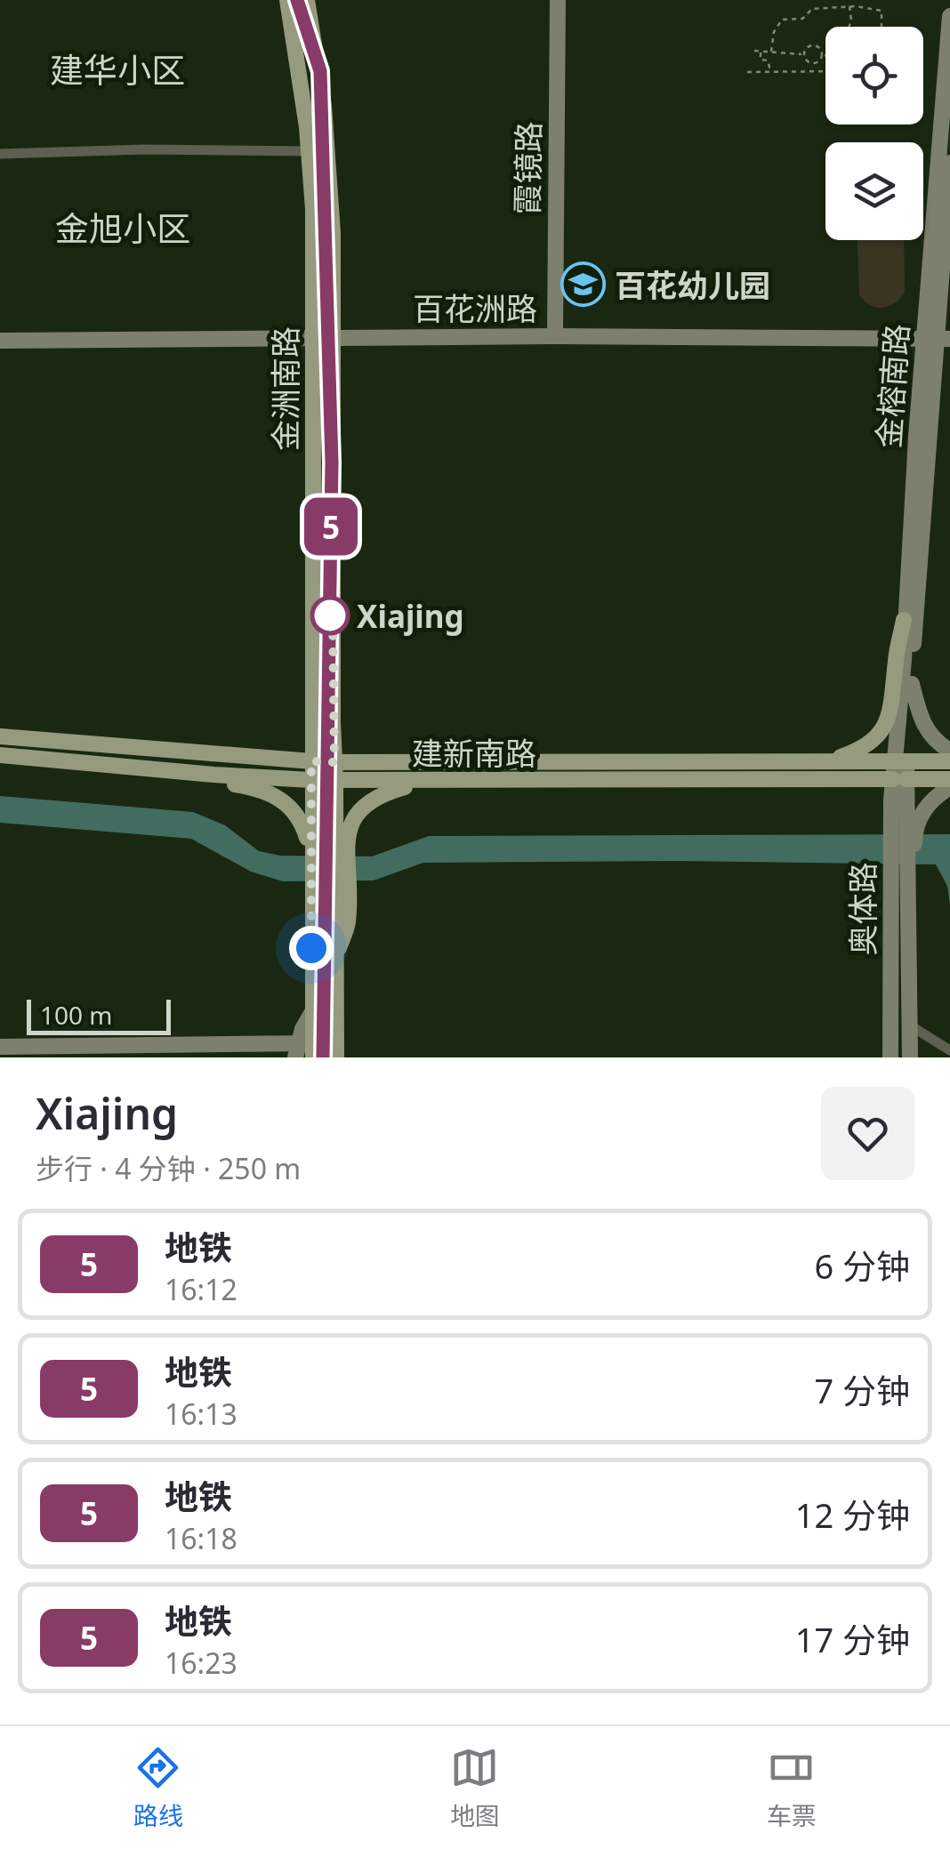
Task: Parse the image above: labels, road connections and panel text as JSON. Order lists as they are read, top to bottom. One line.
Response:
{"streets":{"main road":["霞镜路","百花洲路","金榕南路","金洲南路","建新南路","奥体路"]},"crossings":[["霞镜路","百花洲路"],["百花洲路","金榕南路"],["百花洲路","金洲南路"],["金榕南路","建新南路"],["金榕南路","奥体路"],["金洲南路","建新南路"],["建新南路","奥体路"]],"districts":["建华小区","金旭小区"],"places":{"school or university":["百花幼儿园"],"other":["Xiajing"]},"lines":["metro line 5"],"scale_bar":"100 m","page":{"on_map":"5","scale":"100 m","heading":["Xiajing","步行 · 4 分钟 · 250 m"],"list":[{"mark":"5","name":"地铁","note":"16:12","value":"6 分钟"},{"mark":"5","name":"地铁","note":"16:13","value":"7 分钟"},{"mark":"5","name":"地铁","note":"16:18","value":"12 分钟"},{"mark":"5","name":"地铁","note":"16:23","value":"17 分钟"}],"tabs":["路线","地图","车票"]}}
